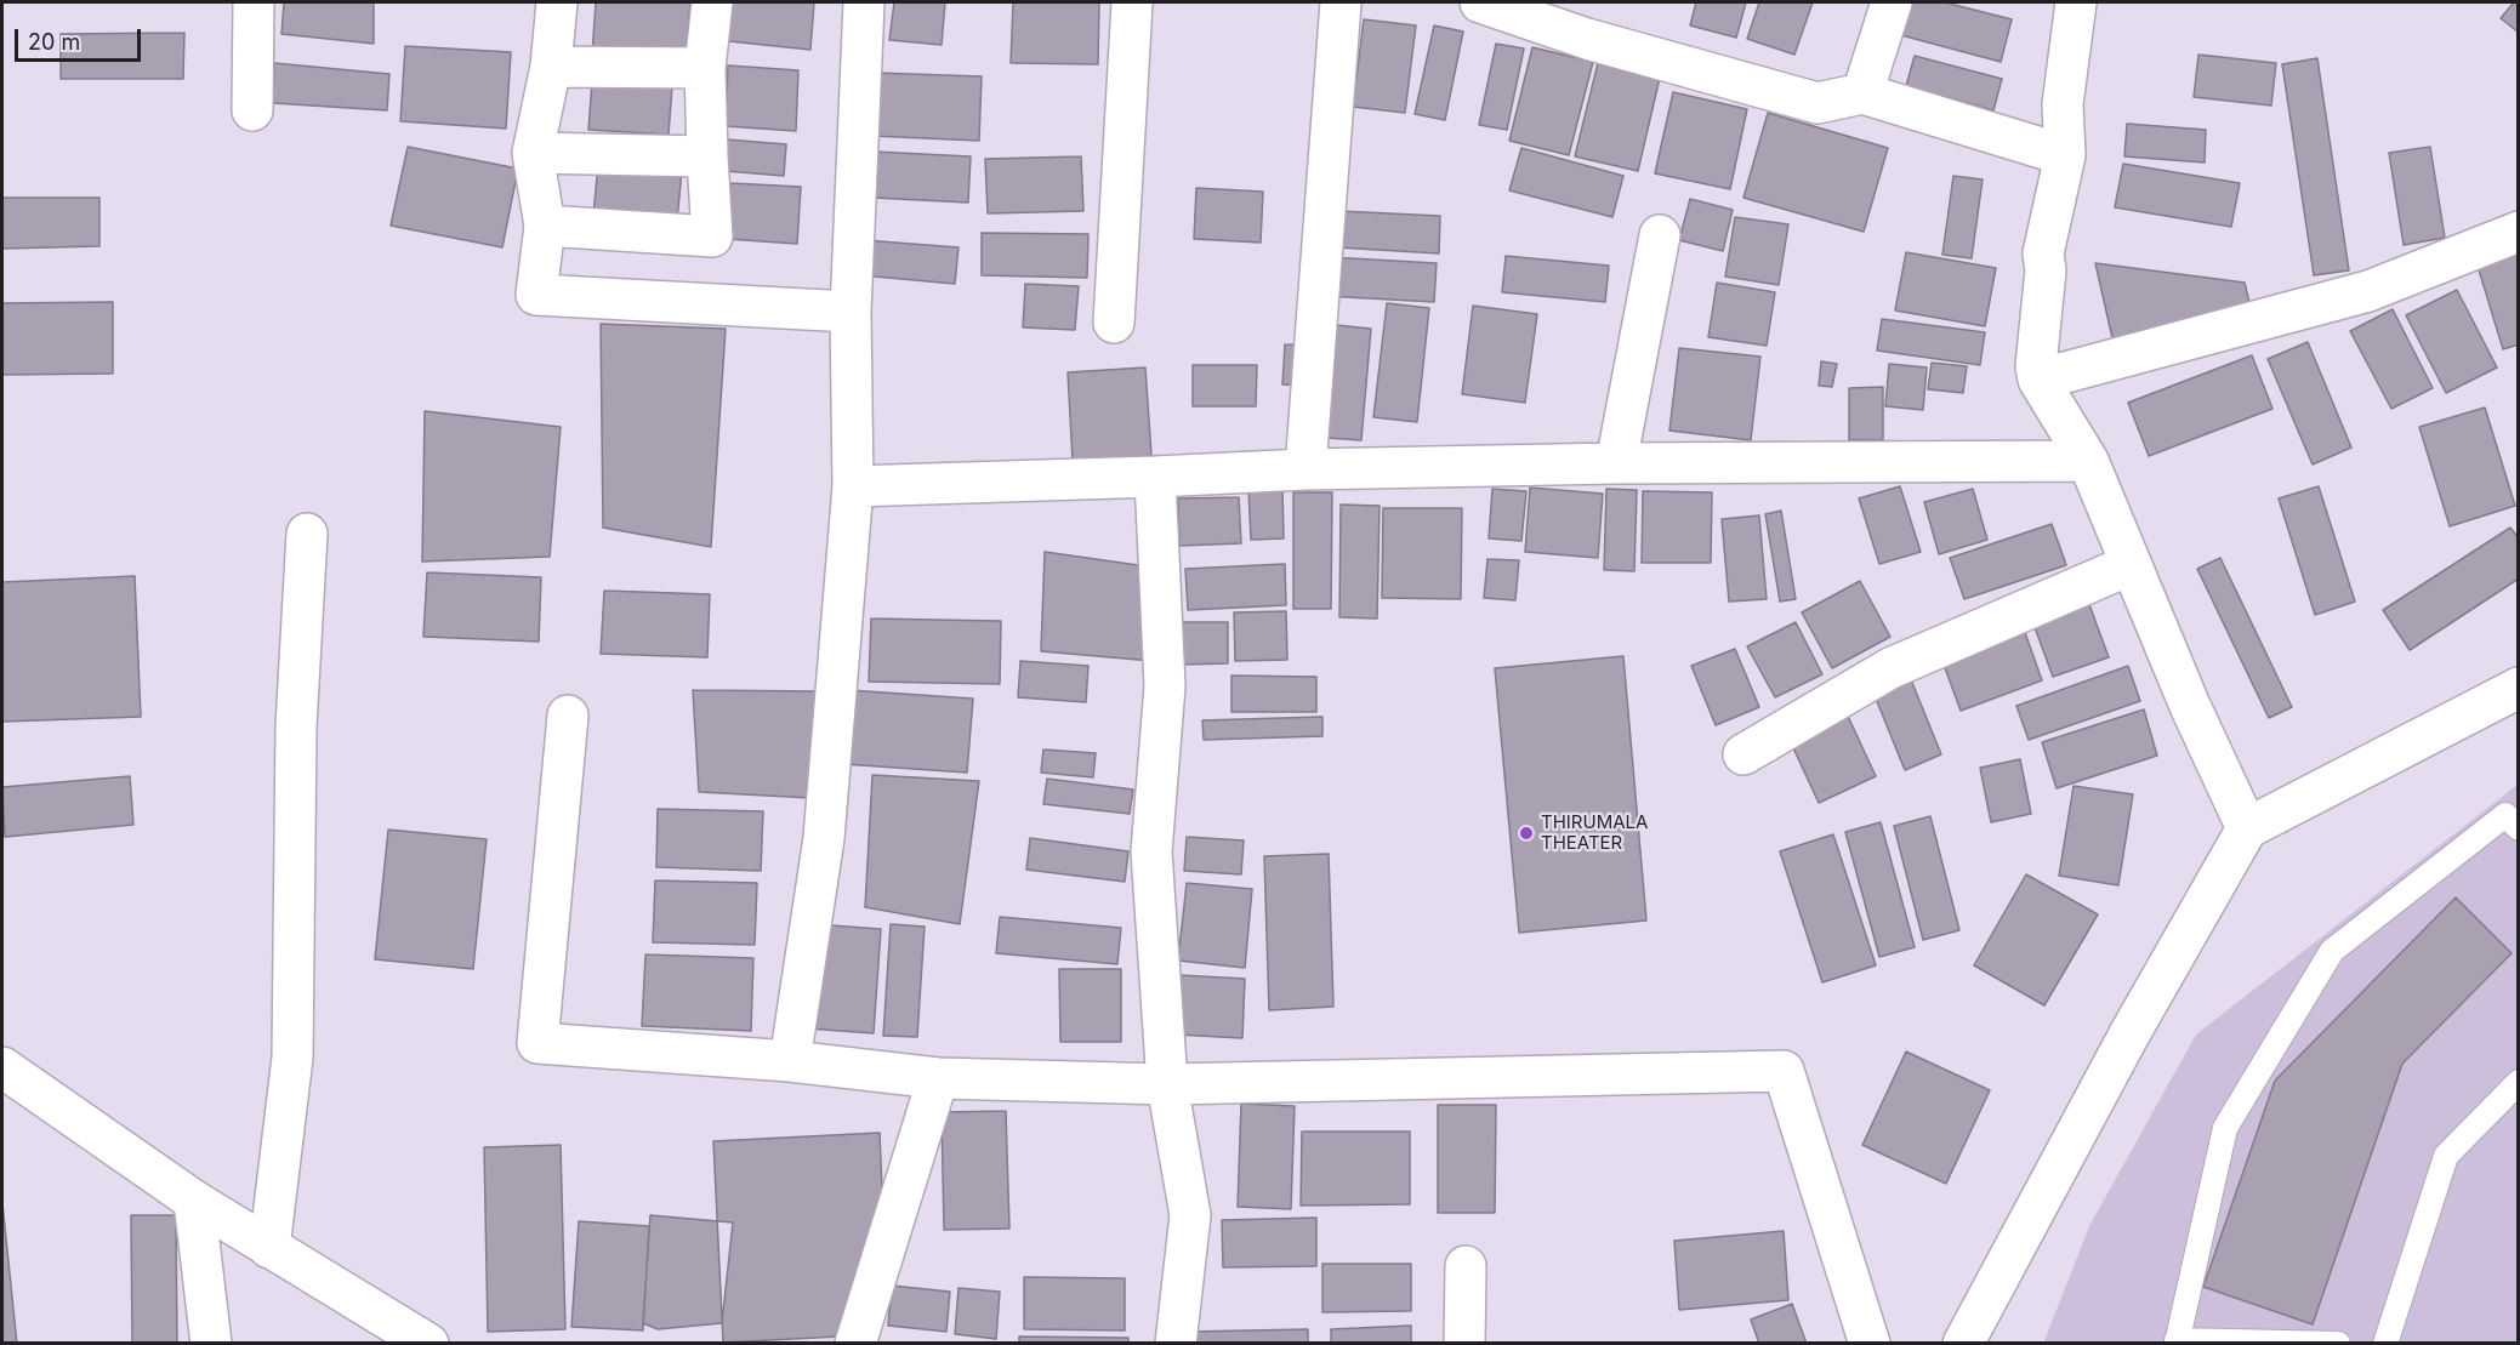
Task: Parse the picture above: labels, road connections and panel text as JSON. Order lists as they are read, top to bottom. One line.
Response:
{"places":["THIRUMALA THEATER"],"scale_bar":"20 m"}
